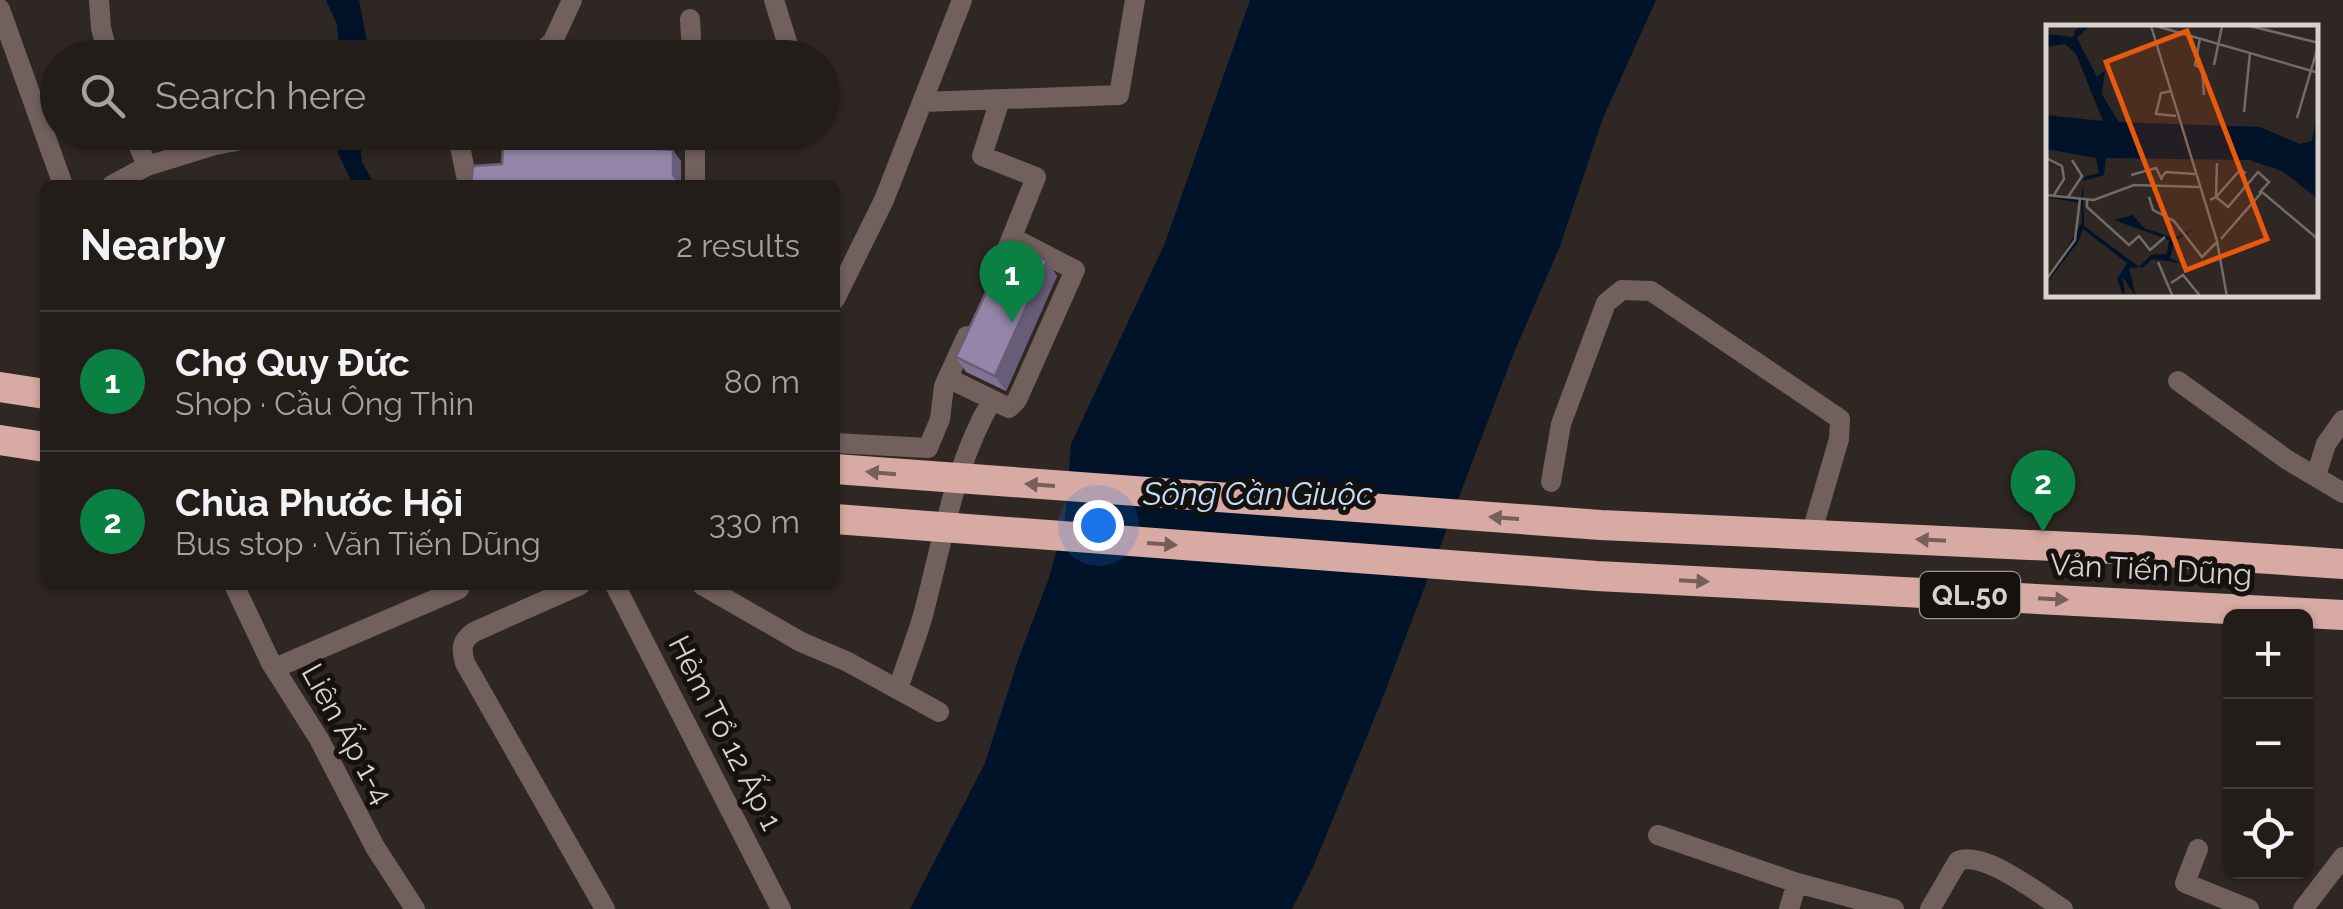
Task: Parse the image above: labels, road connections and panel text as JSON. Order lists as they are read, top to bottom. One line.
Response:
{"streets":{"highway":["Văn Tiến Dũng","QL.50"],"street":["Hẻm Tổ 12 Ấp 1","Liên Ấp 1-4"]},"water":["Sông Cần Giuộc"],"page":{"search":"Search here","heading":["Nearby","2 results"],"pins":["1","2"],"list":[{"mark":"1","name":"Chợ Quy Đức","note":"Shop · Cầu Ông Thìn","value":"80 m"},{"mark":"2","name":"Chùa Phước Hội","note":"Bus stop · Văn Tiến Dũng","value":"330 m"}],"map_buttons":["+","−"]}}
